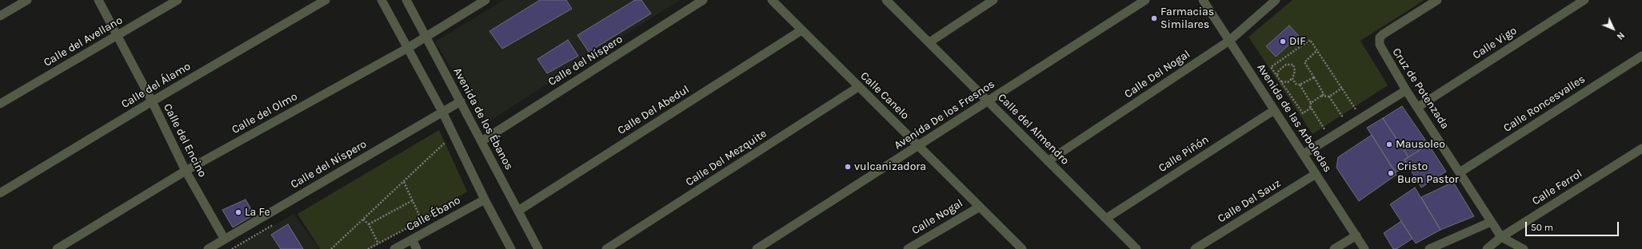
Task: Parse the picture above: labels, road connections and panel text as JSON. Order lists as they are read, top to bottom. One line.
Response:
{"streets":{"street":["Calle del Avellano","Calle Vigo","Calle del Níspero","Calle Del Nogal","Calle del Álamo","Cruz de Potenzada","Calle Canelo","Calle Roncesvalles","Calle Del Abedul","Calle del Olmo","Avenida De los Fresnos","Avenida de las Arboledas","Avenida de los Ébanos","Calle del Almendro","Calle del Encino","Calle Piñón","Calle Del Mezquite","Calle Ferrol","Calle Del Sauz","Calle Ébano","Calle Nogal"]},"crossings":[["Calle del Avellano","Calle del Encino"],["Calle Vigo","Cruz de Potenzada"],["Calle del Níspero","Avenida de los Ébanos"],["Calle del Níspero","Calle del Encino"],["Calle Del Nogal","Avenida de las Arboledas"],["Calle Del Nogal","Calle del Almendro"],["Calle del Álamo","Calle del Encino"],["Cruz de Potenzada","Calle Roncesvalles"],["Cruz de Potenzada","Calle Ferrol"],["Calle Canelo","Calle Del Abedul"],["Calle Canelo","Avenida De los Fresnos"],["Calle Canelo","Calle Del Mezquite"],["Calle Canelo","Calle Nogal"],["Calle Del Abedul","Avenida de los Ébanos"],["Calle del Olmo","Avenida de los Ébanos"],["Calle del Olmo","Calle del Encino"],["Avenida De los Fresnos","Calle del Almendro"],["Avenida de las Arboledas","Calle Piñón"],["Avenida de las Arboledas","Calle Del Sauz"],["Calle del Almendro","Calle Piñón"]],"places":["Farmacias Similares","DIF","Mausoleo","vulcanizadora","Cristo Buen Pastor","La Fe"],"scale_bar":"50 m","north":"bottom right"}
